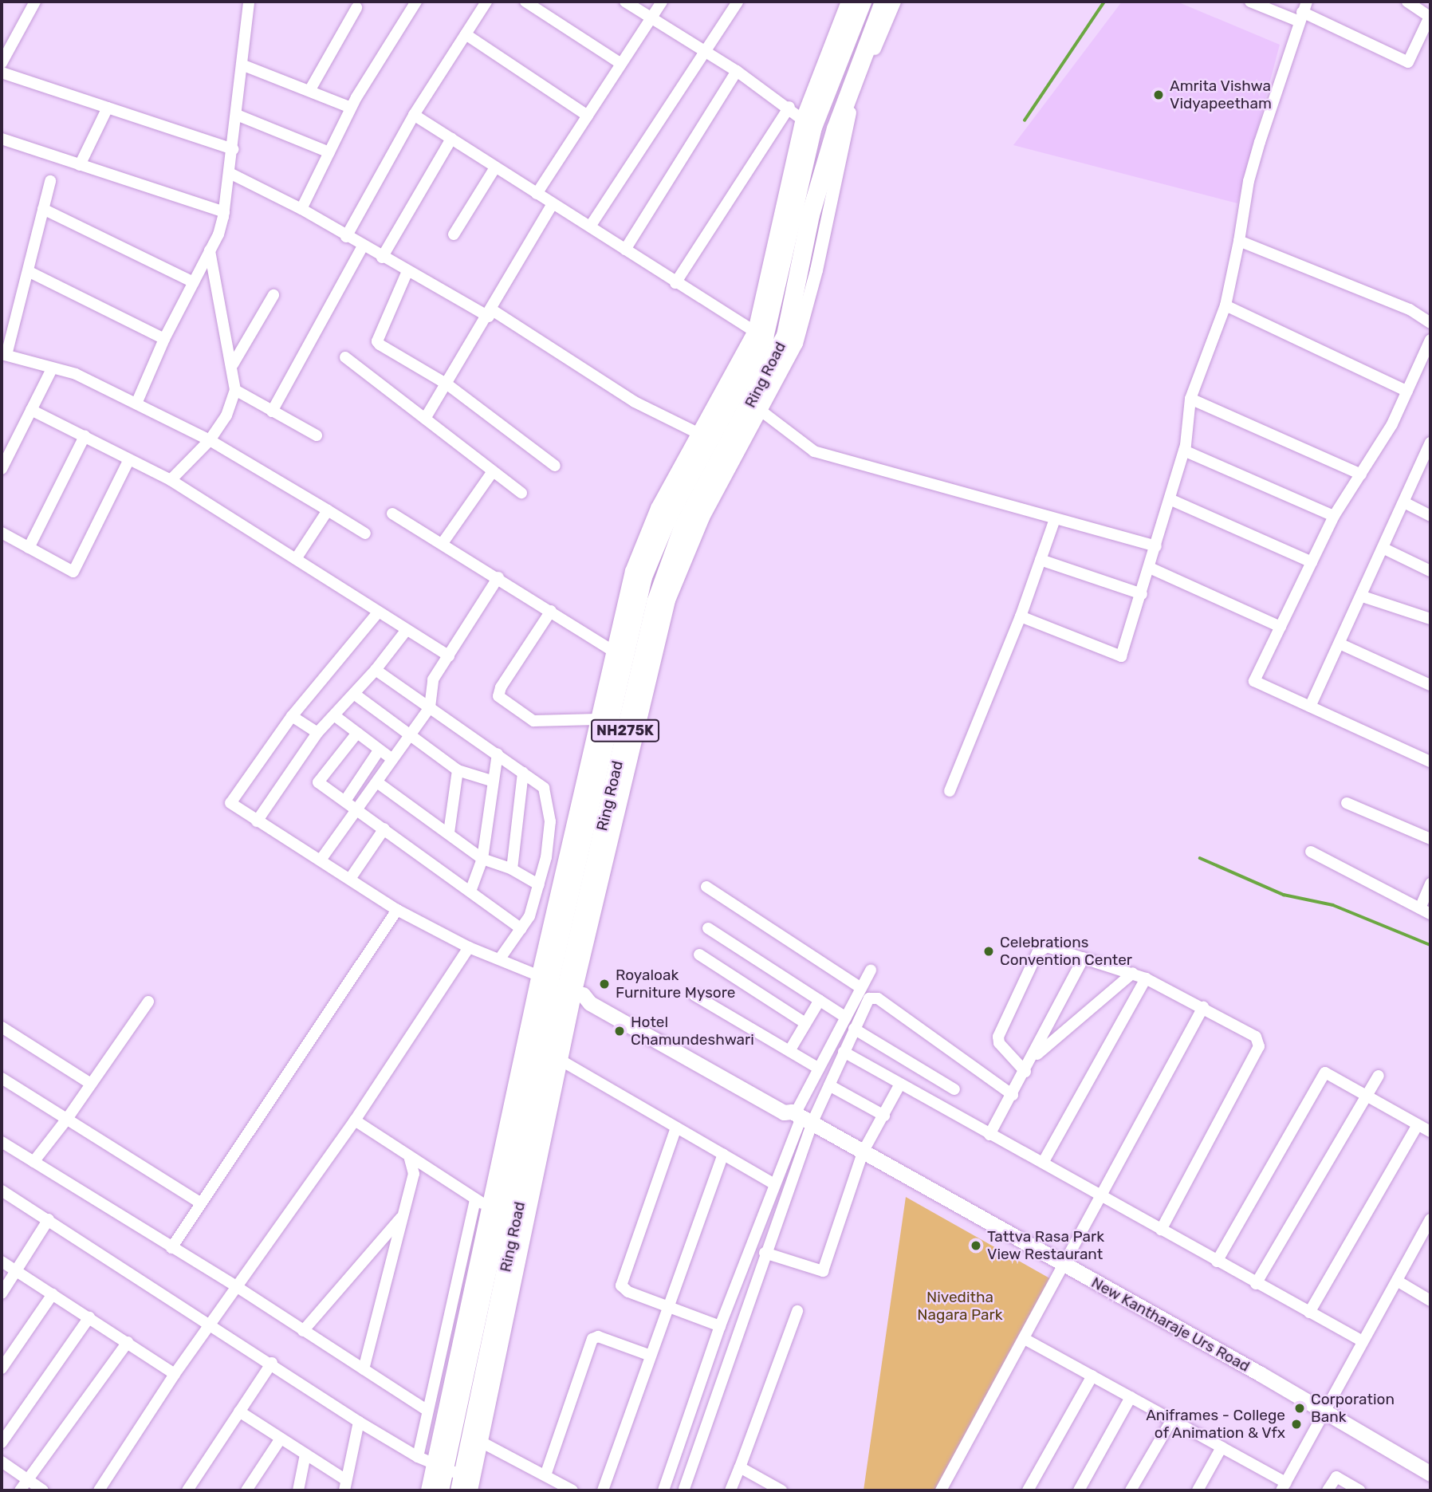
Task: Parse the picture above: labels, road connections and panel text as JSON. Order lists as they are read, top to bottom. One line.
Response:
{"streets":{"highway":["Ring Road","NH275K"],"main road":["New Kantharaje Urs Road"]},"crossings":[["Ring Road","New Kantharaje Urs Road"]],"parks":["Niveditha Nagara Park"],"places":["Amrita Vishwa Vidyapeetham","Celebrations Convention Center","Royaloak Furniture Mysore","Hotel Chamundeshwari","Tattva Rasa Park View Restaurant","Corporation Bank","Aniframes - College of Animation & Vfx"]}
